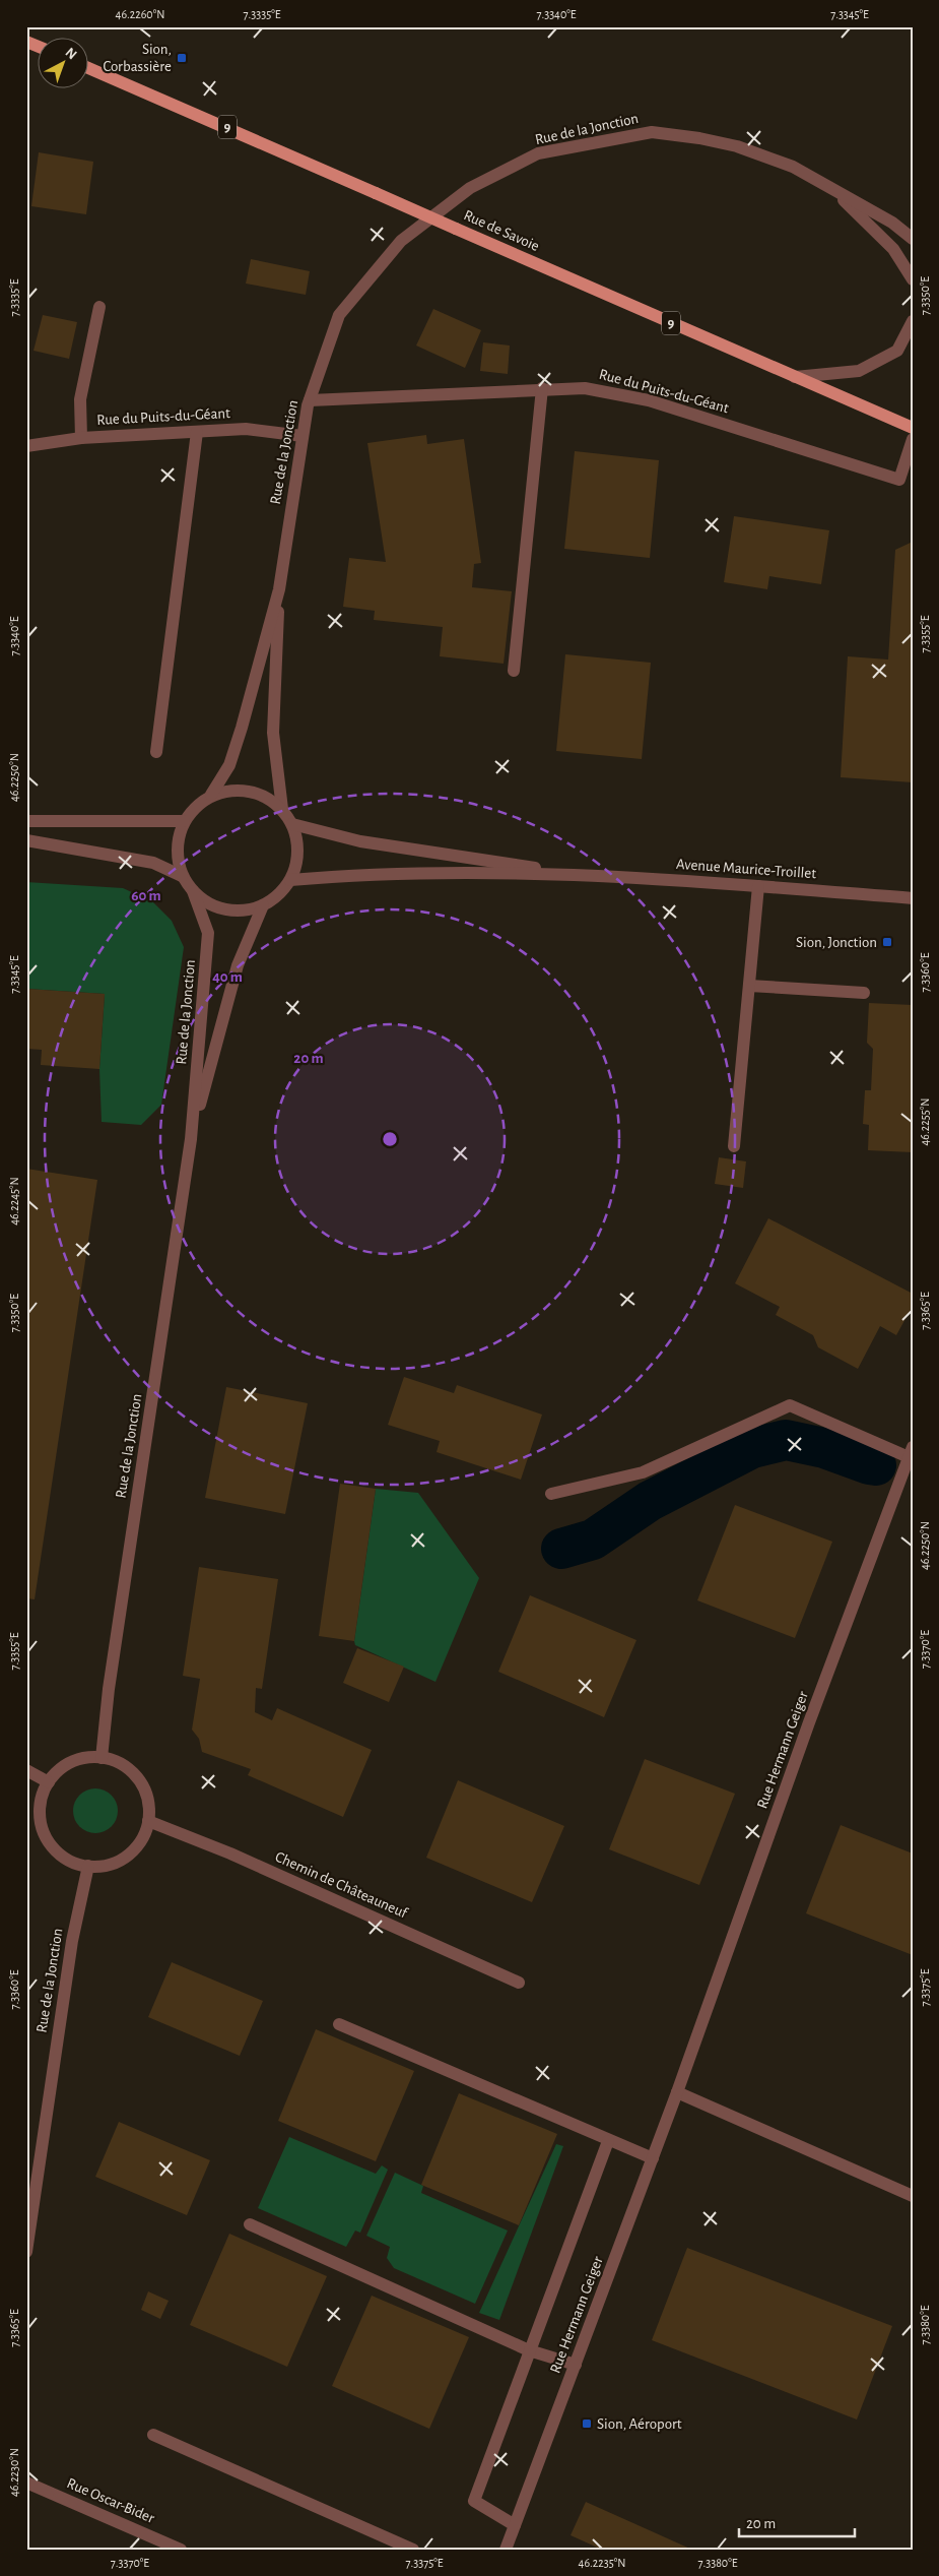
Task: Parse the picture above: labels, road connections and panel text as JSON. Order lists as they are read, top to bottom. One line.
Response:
{"streets":{"main road":["9","Rue de Savoie"],"street":["Rue de la Jonction","Rue du Puits-du-Géant","Avenue Maurice-Troillet","Rue Hermann Geiger","Chemin de Châteauneuf","Rue Oscar-Bider"]},"crossings":[["Rue de la Jonction","Rue du Puits-du-Géant"],["Rue de la Jonction","Avenue Maurice-Troillet"],["Rue de la Jonction","Chemin de Châteauneuf"]],"places":{"transit":["Sion, Corbassière","Sion, Jonction","Sion, Aéroport"]},"scale_bar":"20 m","north":"top right","coordinates":["46.2260°N","7.3335°E","7.3340°E","7.3345°E","7.3350°E","7.3355°E","46.2250°N","7.3360°E","46.2255°N","46.2245°N","7.3365°E","7.3370°E","7.3375°E","7.3380°E","46.2230°N","46.2235°N"],"rings":["60 m","40 m","20 m"]}
